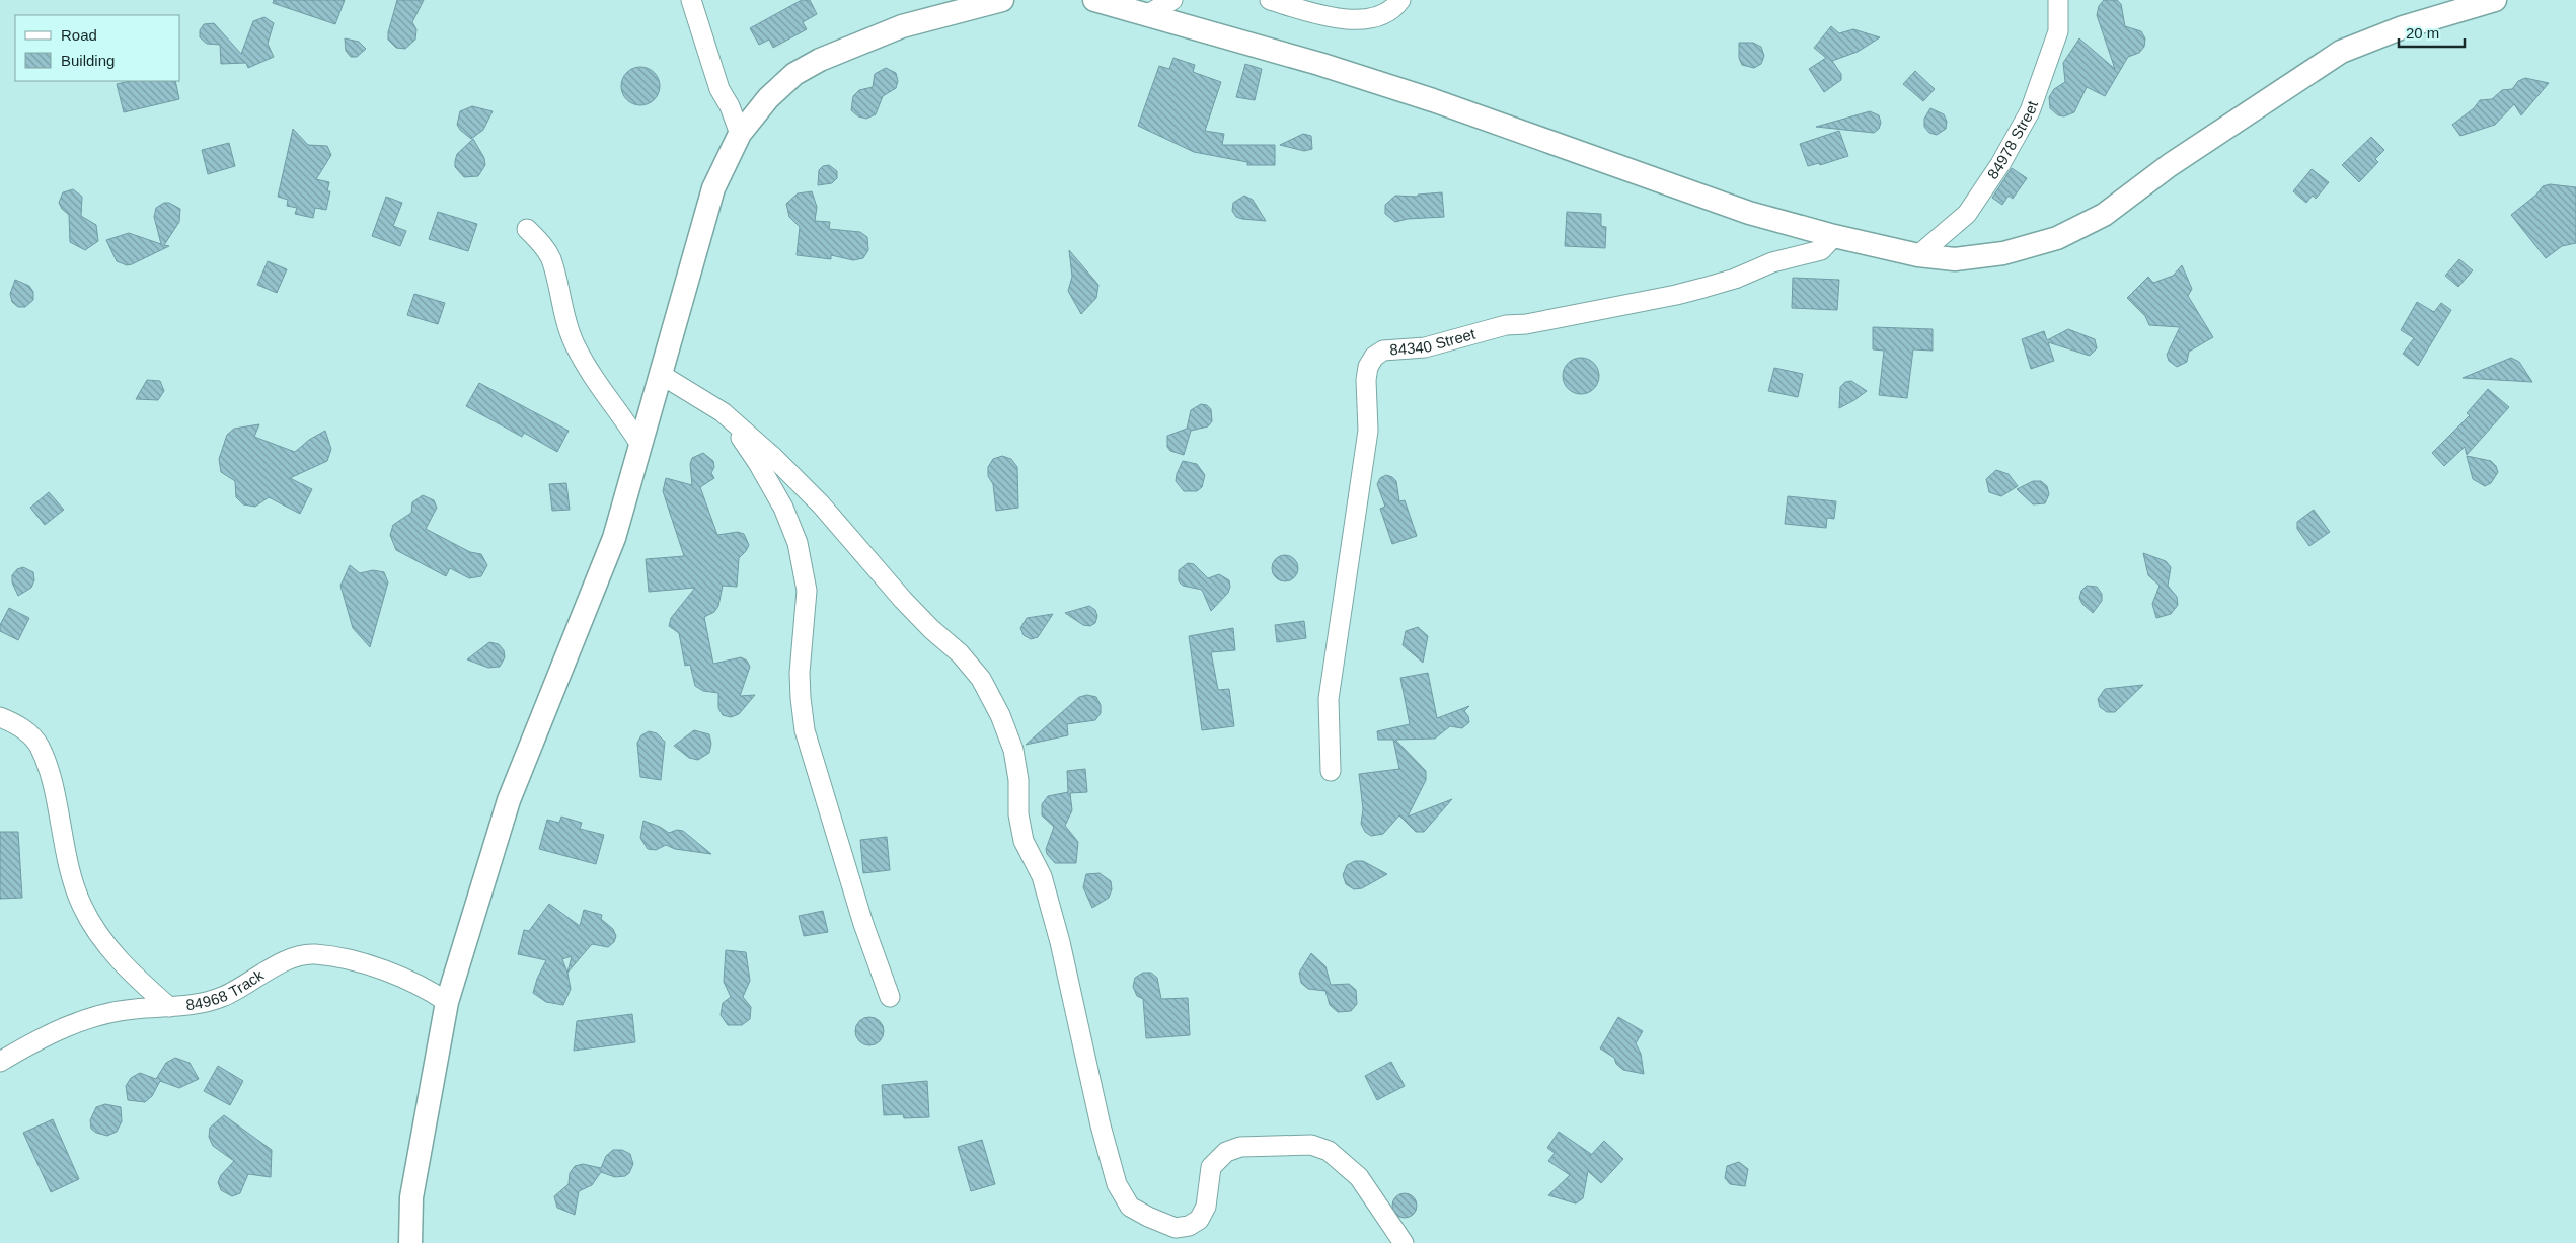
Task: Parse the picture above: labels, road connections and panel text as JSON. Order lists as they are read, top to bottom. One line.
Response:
{"streets":{"street":["84978 Street","84340 Street","84968 Track"]},"legend":["Road","Building"],"scale_bar":"20 m"}
